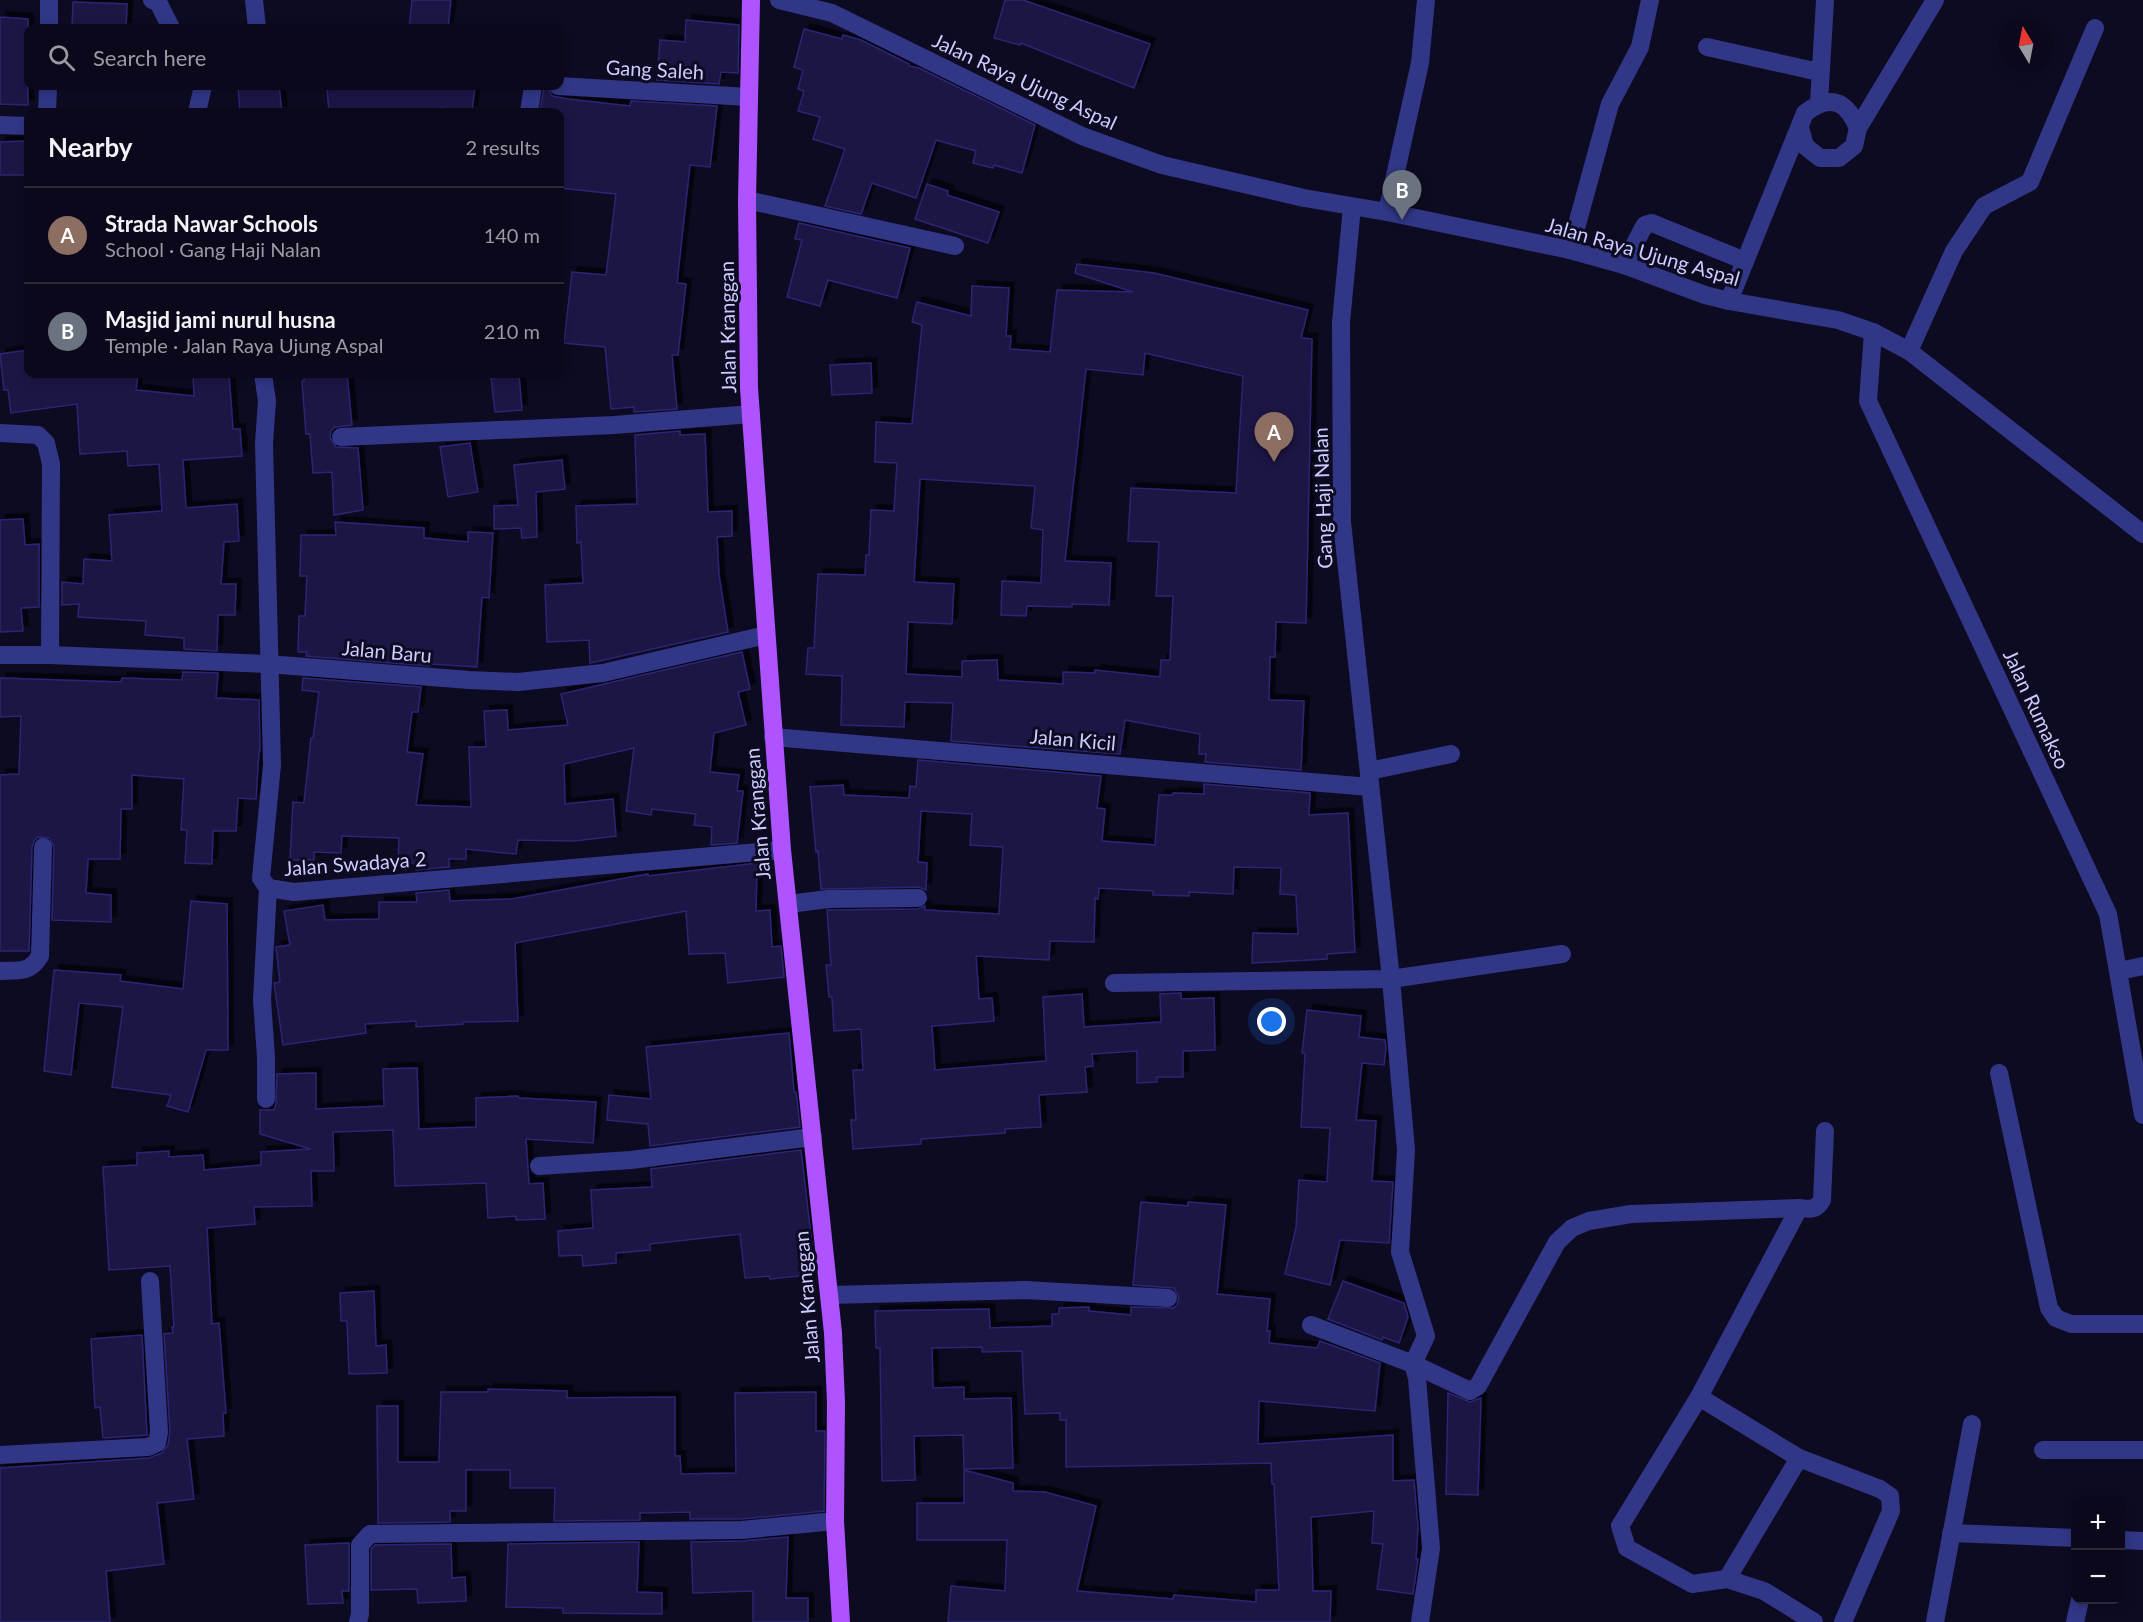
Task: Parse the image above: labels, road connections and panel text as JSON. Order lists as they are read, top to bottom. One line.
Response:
{"streets":{"main road":["Jalan Kranggan"],"street":["Gang Saleh","Jalan Raya Ujung Aspal","Gang Haji Nalan","Jalan Baru","Jalan Rumakso","Jalan Kicil","Jalan Swadaya 2"]},"crossings":[["Gang Saleh","Jalan Kranggan"],["Jalan Raya Ujung Aspal","Gang Haji Nalan"],["Jalan Raya Ujung Aspal","Jalan Rumakso"],["Jalan Kranggan","Jalan Baru"],["Jalan Kranggan","Jalan Kicil"],["Jalan Kranggan","Jalan Swadaya 2"],["Gang Haji Nalan","Jalan Kicil"],["Jalan Baru","Jalan Swadaya 2"]],"north":"top","page":{"search":"Search here","heading":["Nearby","2 results"],"pins":["B","A"],"list":[{"mark":"A","name":"Strada Nawar Schools","note":"School · Gang Haji Nalan","value":"140 m"},{"mark":"B","name":"Masjid jami nurul husna","note":"Temple · Jalan Raya Ujung Aspal","value":"210 m"}],"map_buttons":["+","−"]}}
